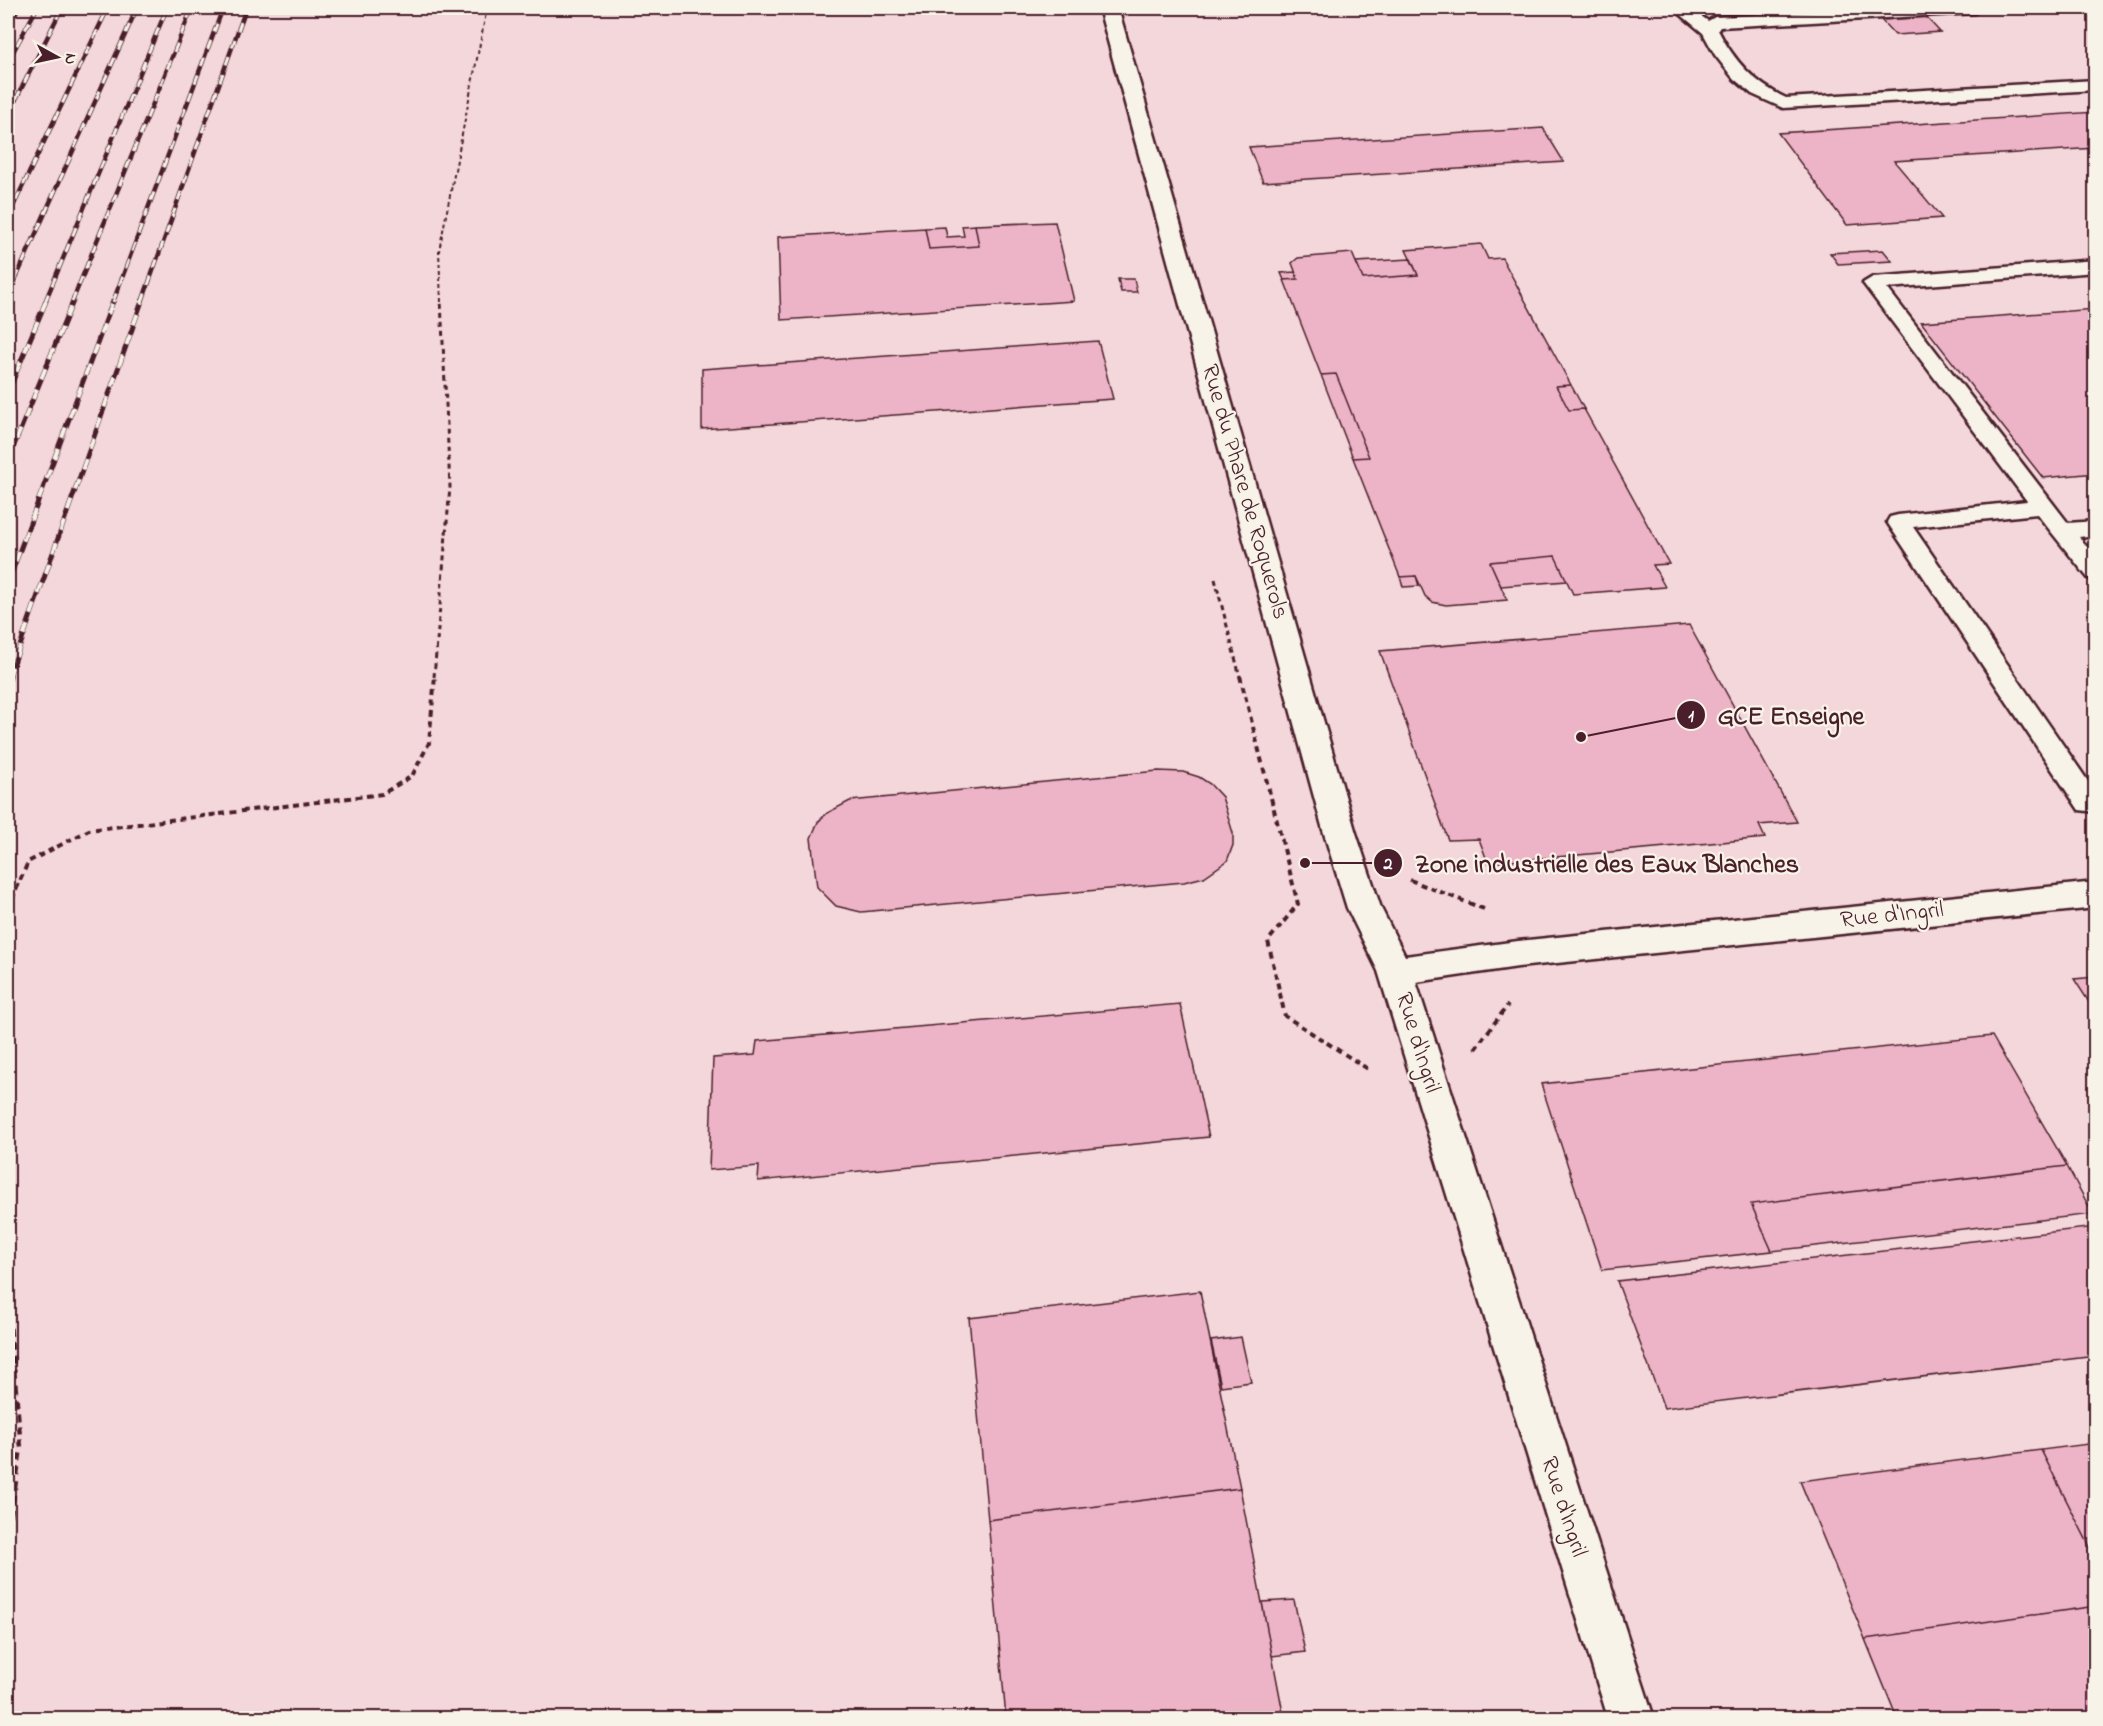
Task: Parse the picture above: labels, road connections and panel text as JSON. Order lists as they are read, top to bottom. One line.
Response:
{"streets":{"street":["Rue du Phare de Roquerols","Rue d'Ingril"]},"crossings":[["Rue du Phare de Roquerols","Rue d'Ingril"]],"places":["GCE Enseigne","Zone industrielle des Eaux Blanches"],"north":"right"}
